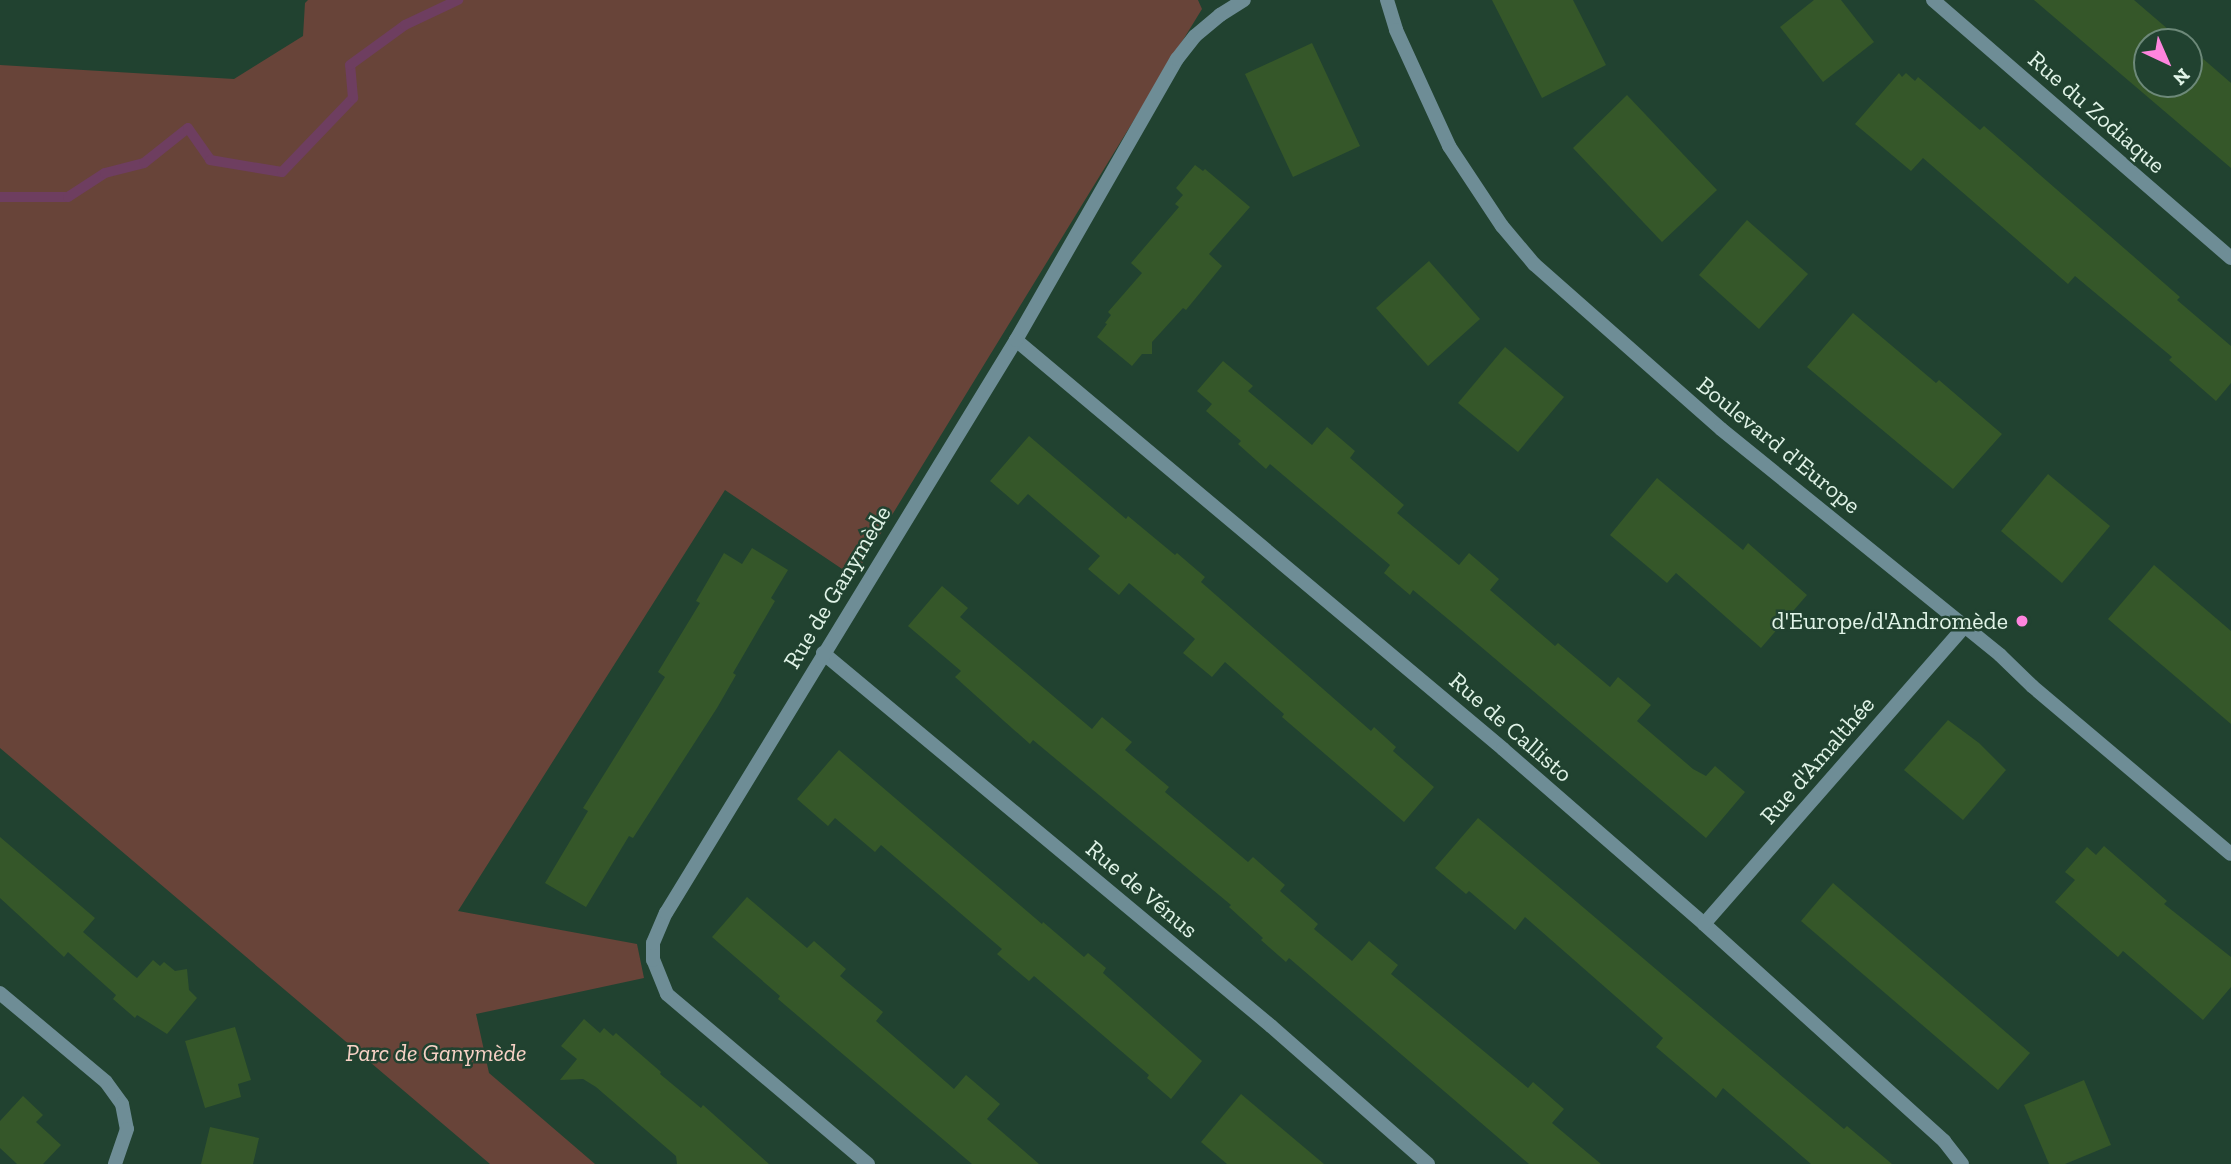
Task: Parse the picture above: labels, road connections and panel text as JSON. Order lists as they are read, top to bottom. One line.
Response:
{"streets":{"street":["Rue du Zodiaque","Boulevard d'Europe","Rue de Ganymède","Rue de Callisto","Rue d'Amalthée","Rue de Vénus"]},"crossings":[["Boulevard d'Europe","Rue d'Amalthée"],["Rue de Ganymède","Rue de Callisto"],["Rue de Ganymède","Rue de Vénus"],["Rue de Callisto","Rue d'Amalthée"]],"parks":["Parc de Ganymède"],"places":["d'Europe/d'Andromède"],"north":"bottom right"}
